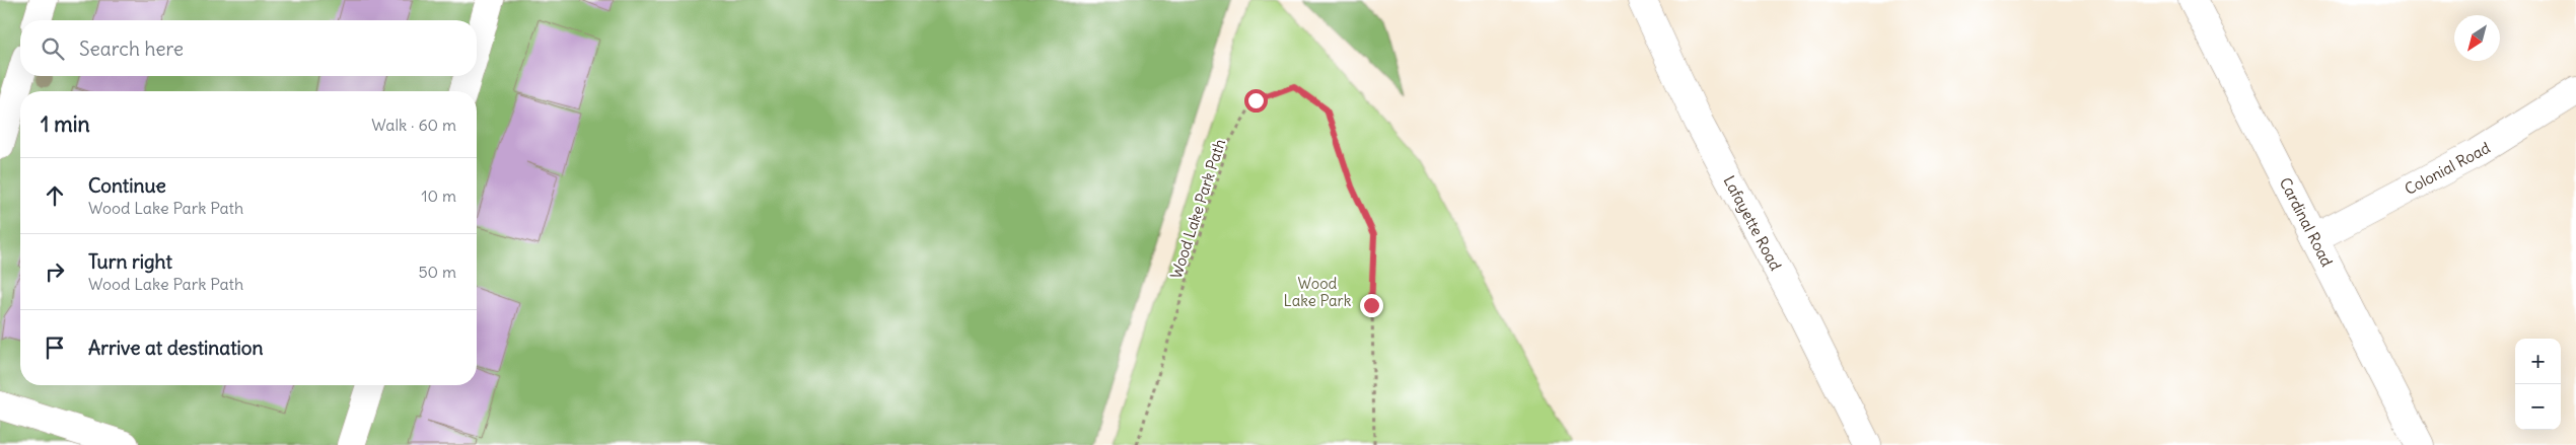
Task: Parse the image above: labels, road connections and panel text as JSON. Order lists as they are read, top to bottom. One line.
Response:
{"streets":{"street":["Colonial Road","Cardinal Road","Lafayette Road"],"path":["Wood Lake Park Path"]},"crossings":[["Colonial Road","Cardinal Road"]],"parks":["Wood Lake Park"],"north":"bottom left","page":{"search":"Search here","heading":["1 min","Walk · 60 m"],"list":[["Continue","Wood Lake Park Path","10 m"],["Turn right","Wood Lake Park Path","50 m"],"Arrive at destination"],"map_buttons":["+","−"]}}
